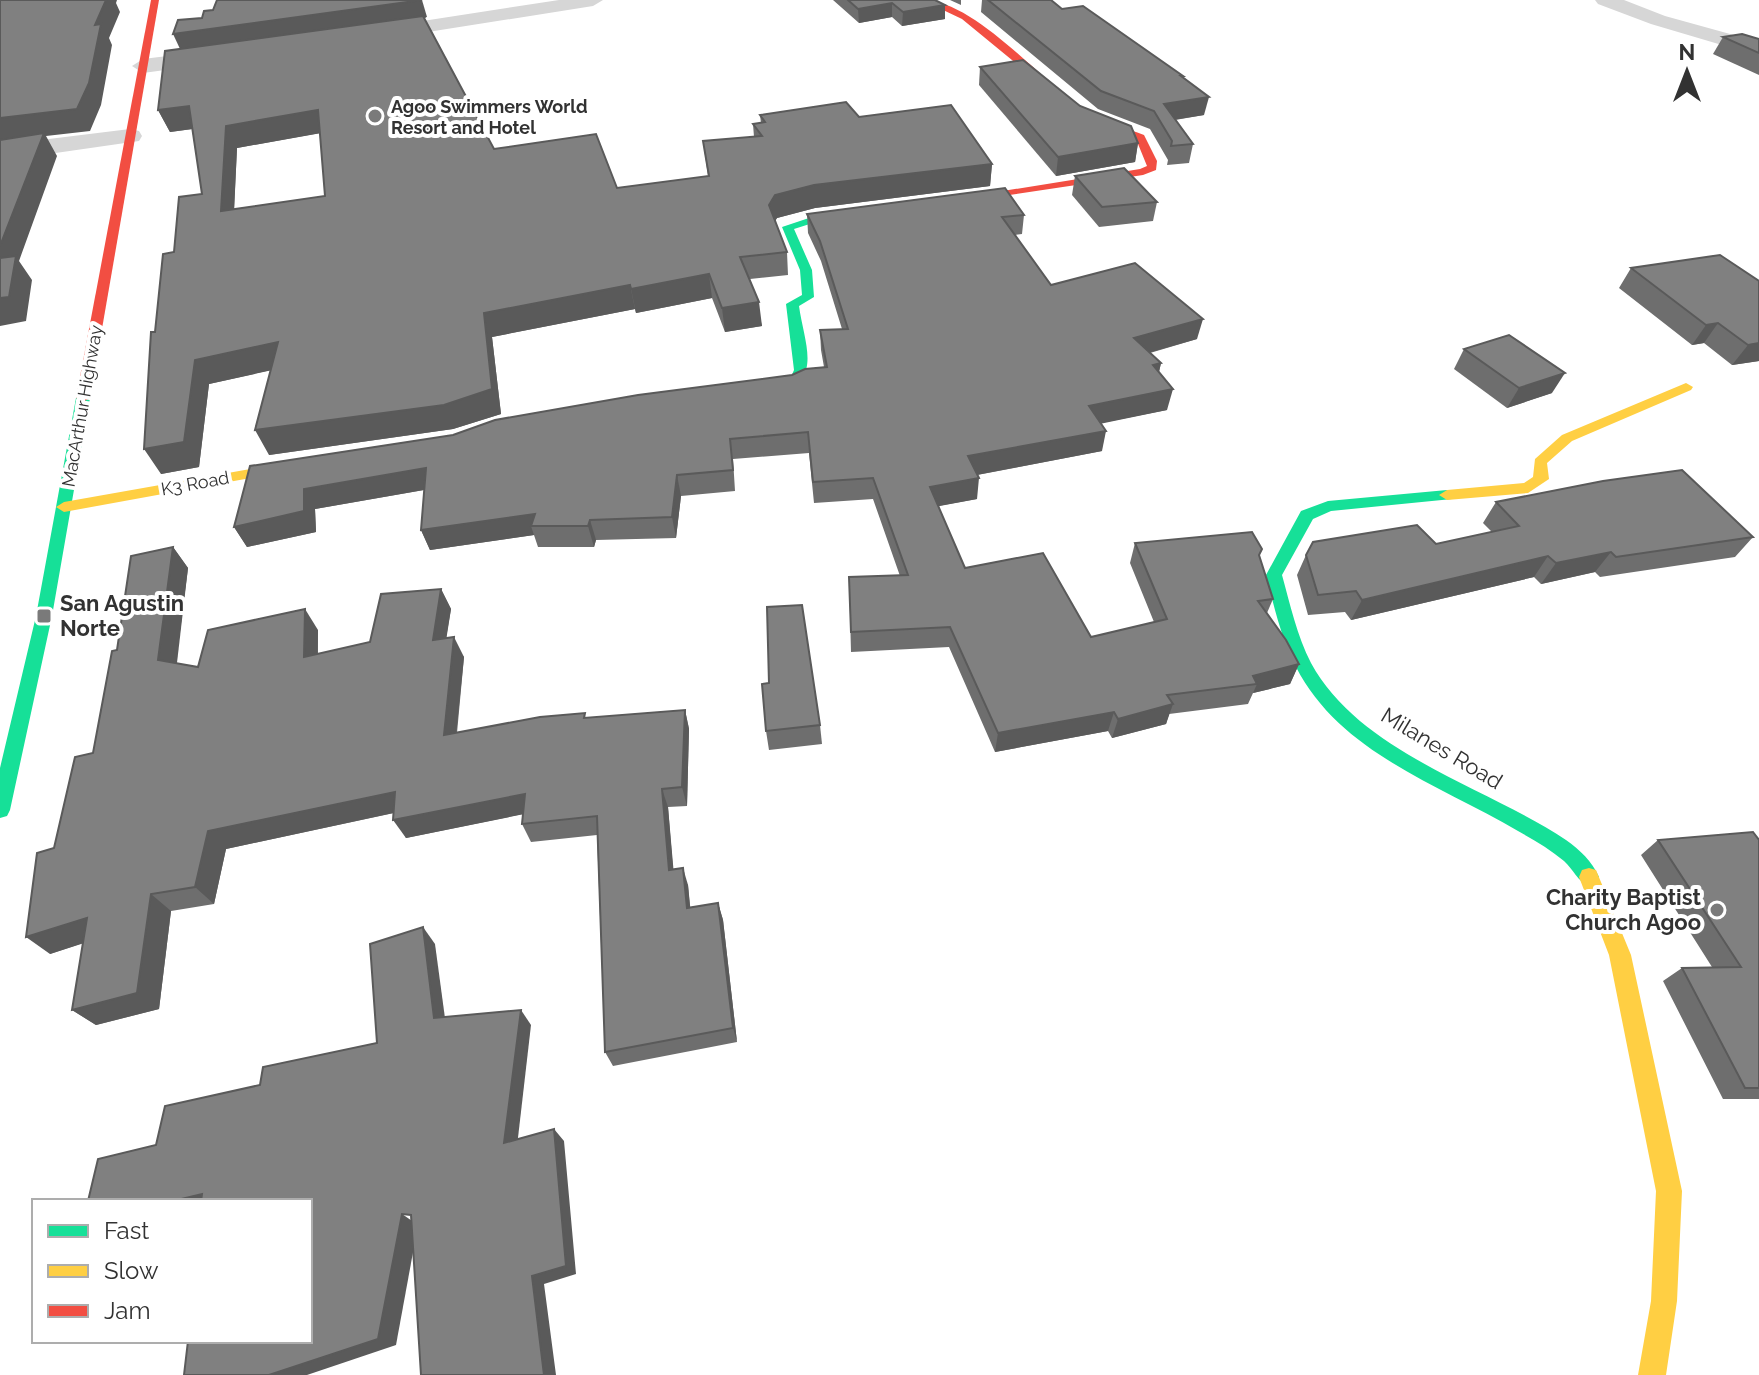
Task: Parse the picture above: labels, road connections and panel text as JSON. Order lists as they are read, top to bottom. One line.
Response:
{"streets":{"main road":["MacArthur Highway","K3 Road","Milanes Road"]},"crossings":[["MacArthur Highway","K3 Road"]],"places":{"other":["Agoo Swimmers World Resort and Hotel","Charity Baptist Church Agoo"],"transit":["San Agustin Norte"]},"legend":["Fast","Slow","Jam"],"north":"top"}
